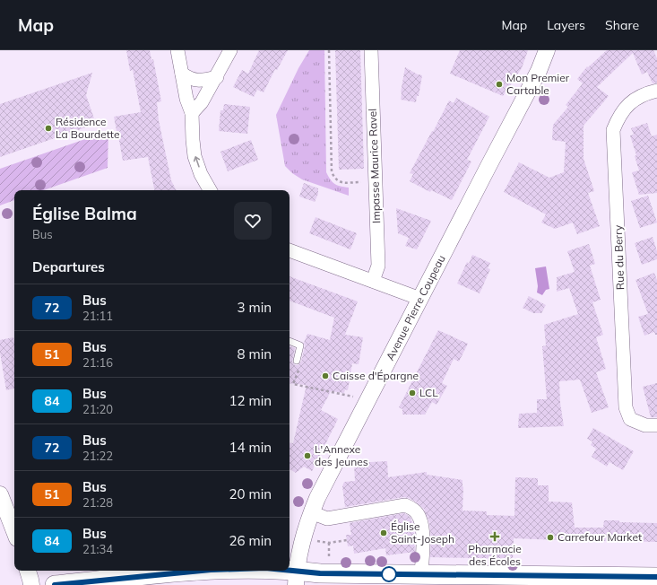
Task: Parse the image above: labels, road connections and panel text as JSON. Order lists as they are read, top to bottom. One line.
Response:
{"streets":{"street":["Impasse Maurice Ravel","Rue du Berry","Avenue Pierre Coupeau"]},"places":{"other":["Mon Premier Cartable","Résidence La Bourdette","Caisse d'Épargne","LCL","L'Annexe des Jeunes","Église Saint-Joseph","Carrefour Market"],"health":["Pharmacie des Écoles"]},"lines":["bus line 72"],"page":{"header":"Map","nav":["Map","Layers","Share"],"heading":[["Église Balma","Bus"],"Departures"],"list":[{"mark":"72","name":"Bus","note":"21:11","value":"3 min"},{"mark":"51","name":"Bus","note":"21:16","value":"8 min"},{"mark":"84","name":"Bus","note":"21:20","value":"12 min"},{"mark":"72","name":"Bus","note":"21:22","value":"14 min"},{"mark":"51","name":"Bus","note":"21:28","value":"20 min"},{"mark":"84","name":"Bus","note":"21:34","value":"26 min"}]}}
